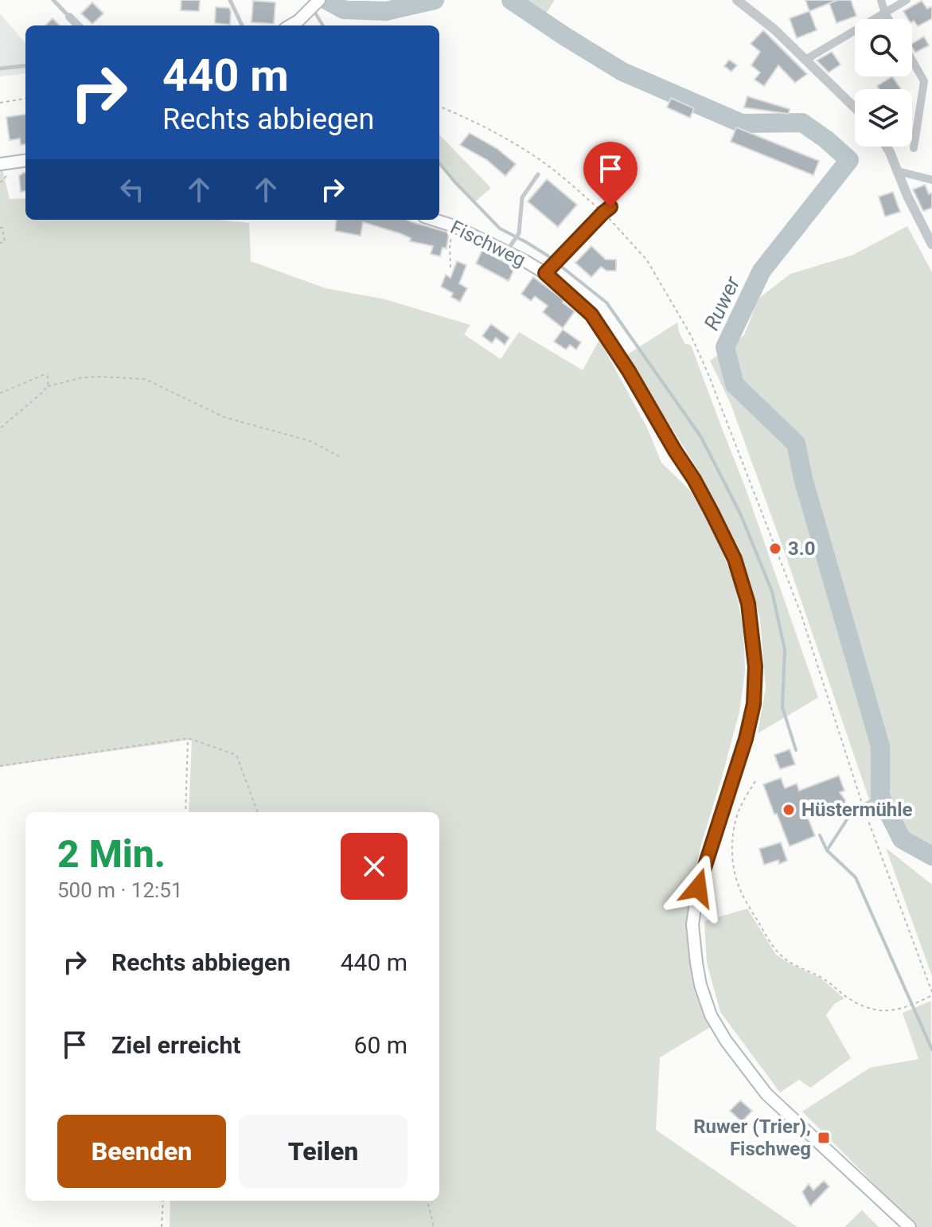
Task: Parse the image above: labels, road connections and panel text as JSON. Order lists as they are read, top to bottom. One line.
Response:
{"streets":{"main road":["Fischweg"]},"water":["Ruwer"],"places":{"other":["3.0","Hüstermühle"],"transit":["Ruwer (Trier), Fischweg"]},"page":{"turn":["440 m","Rechts abbiegen"],"heading":["2 Min.","500 m · 12:51"],"list":[{"name":"Rechts abbiegen","value":"440 m"},{"name":"Ziel erreicht","value":"60 m"}],"buttons":["Beenden","Teilen"]}}
